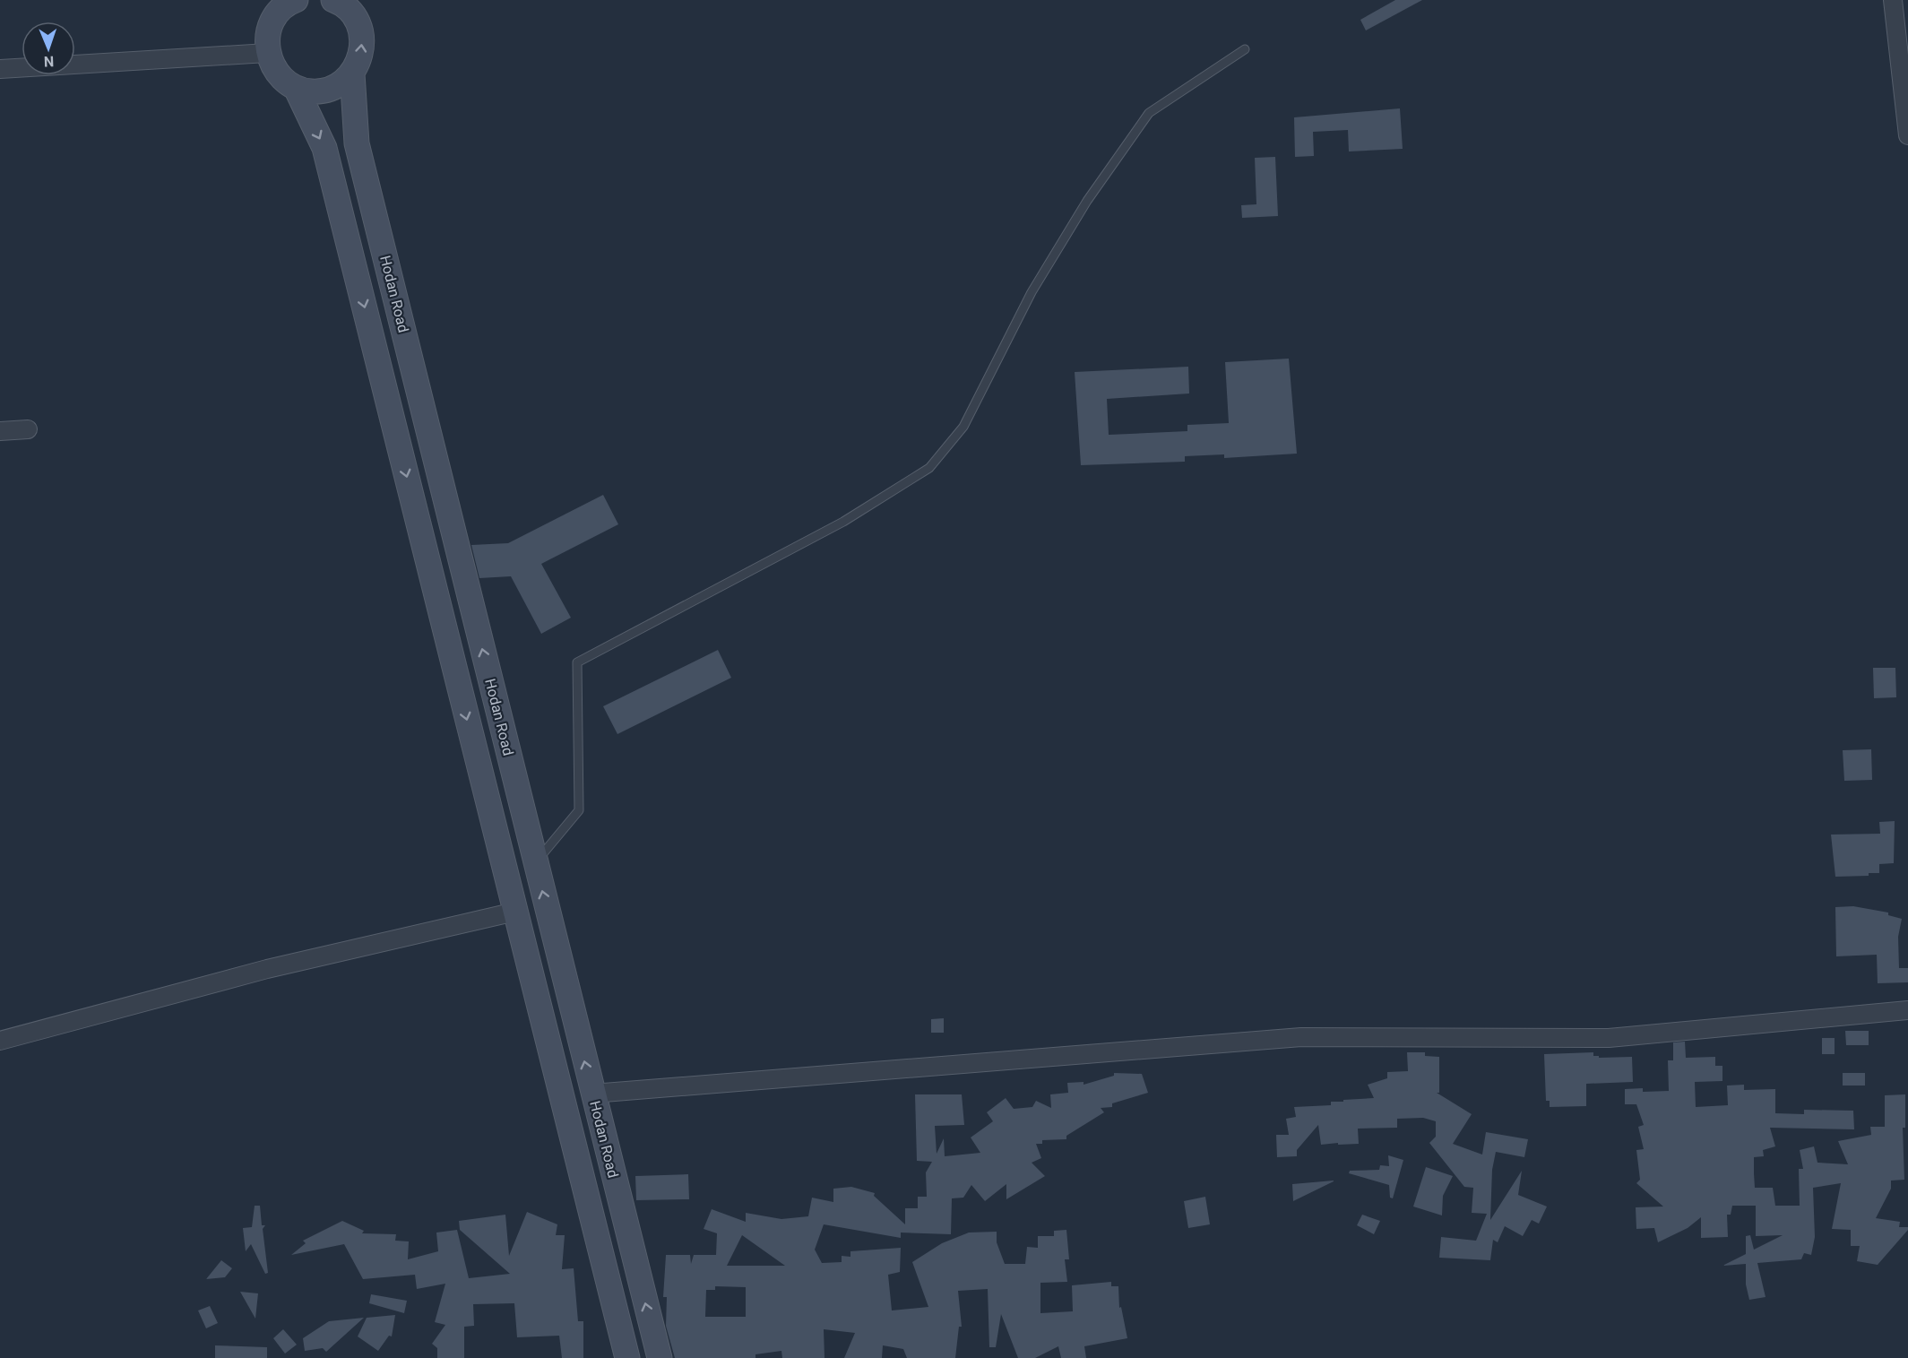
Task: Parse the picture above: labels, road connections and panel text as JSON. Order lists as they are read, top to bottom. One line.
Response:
{"streets":{"main road":["Hodan Road"]},"north":"bottom"}
